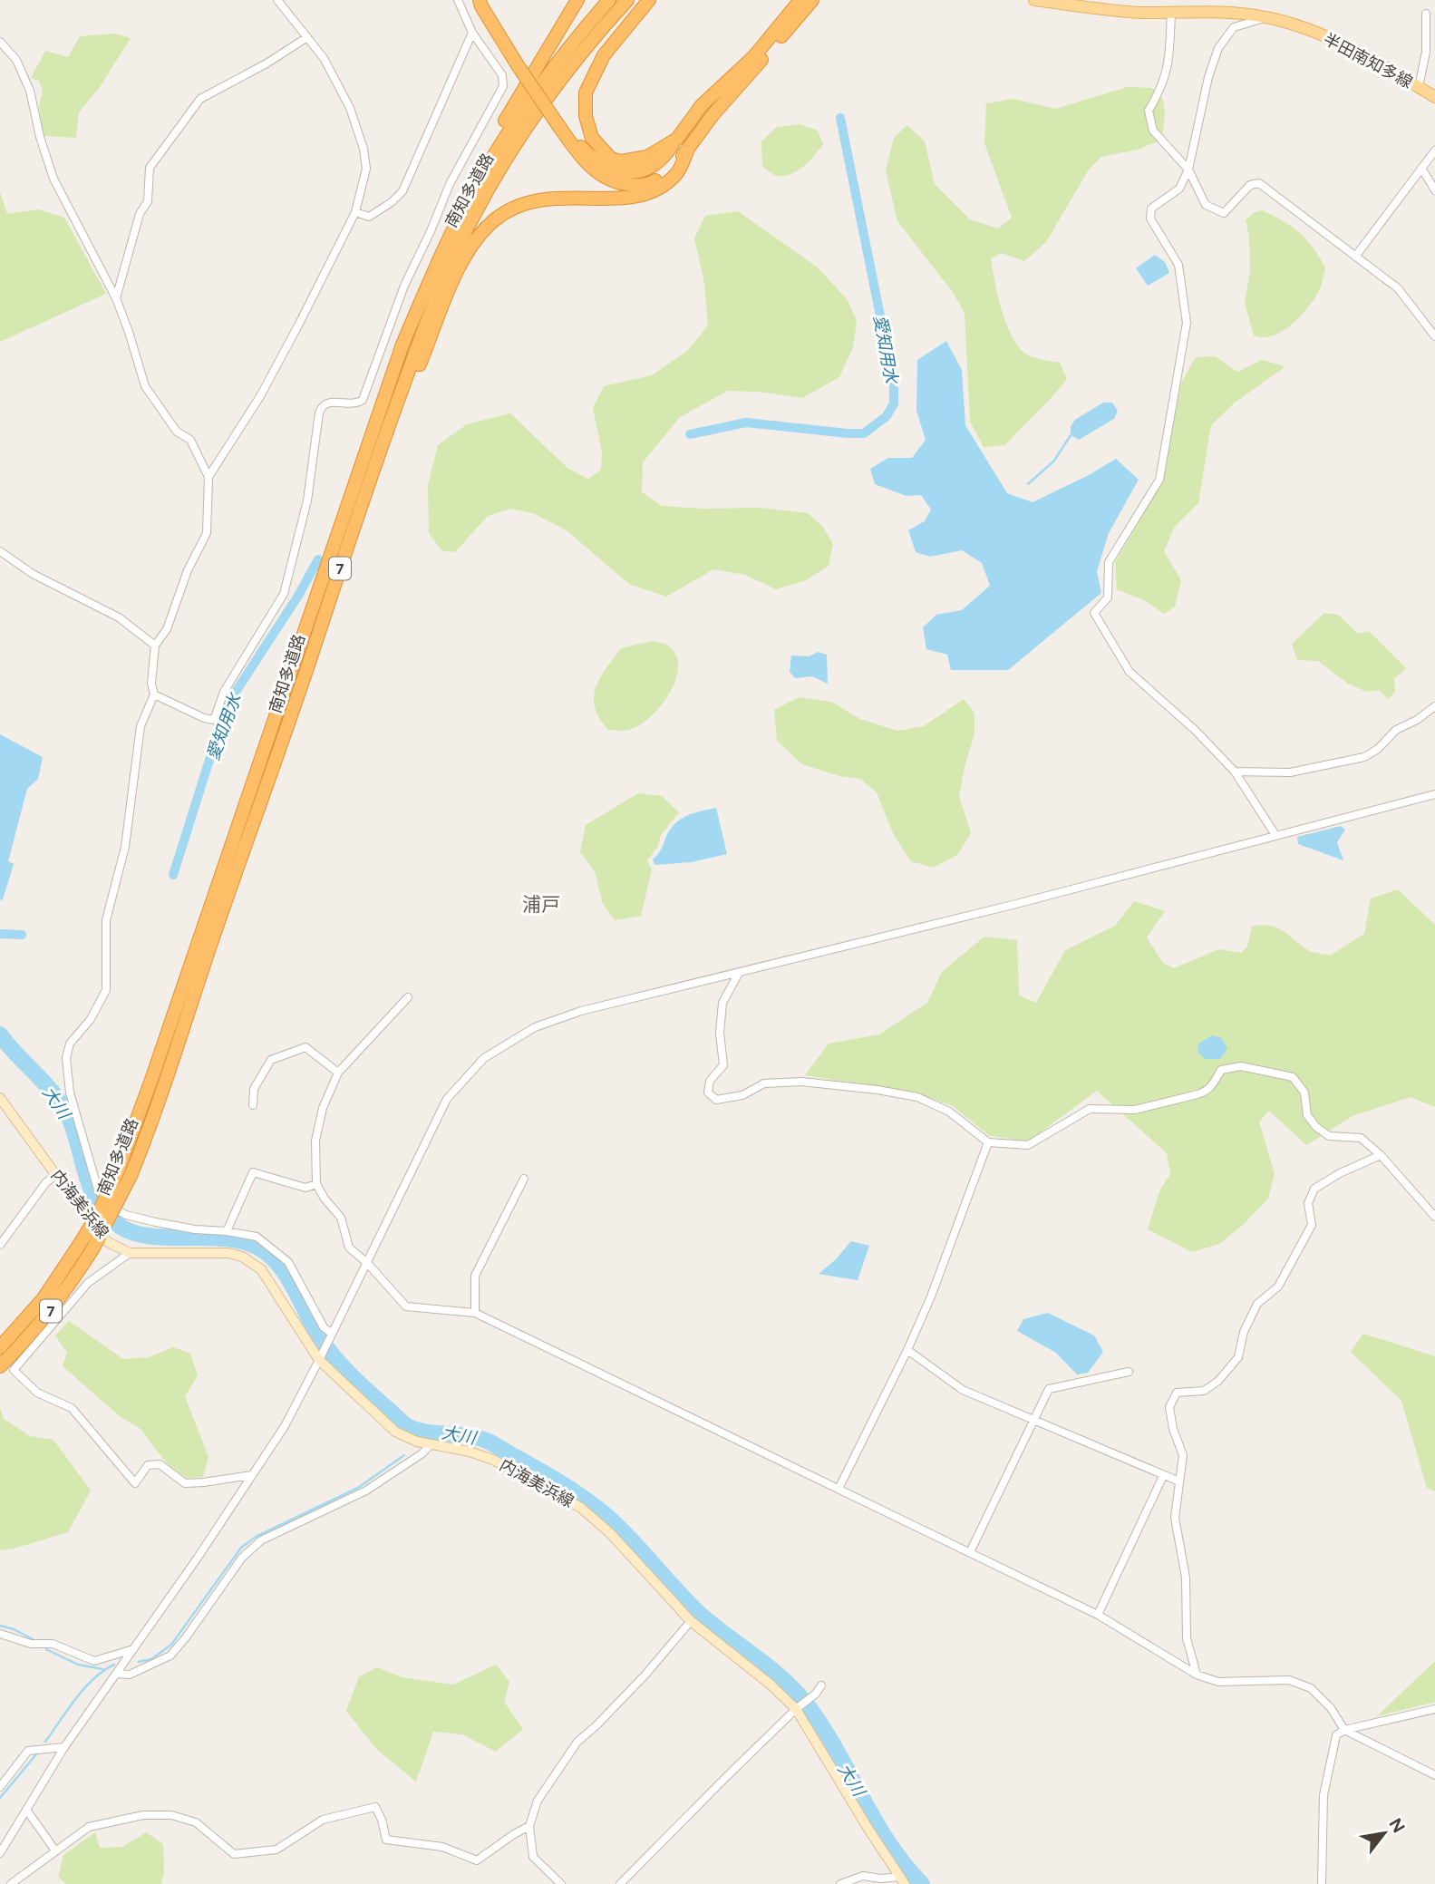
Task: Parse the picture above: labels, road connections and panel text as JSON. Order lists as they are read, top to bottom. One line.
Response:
{"streets":{"highway":["南知多道路","7"],"main road":["半田南知多線","内海美浜線"]},"districts":["浦戸"],"water":["愛知用水","大川"],"north":"top right"}
